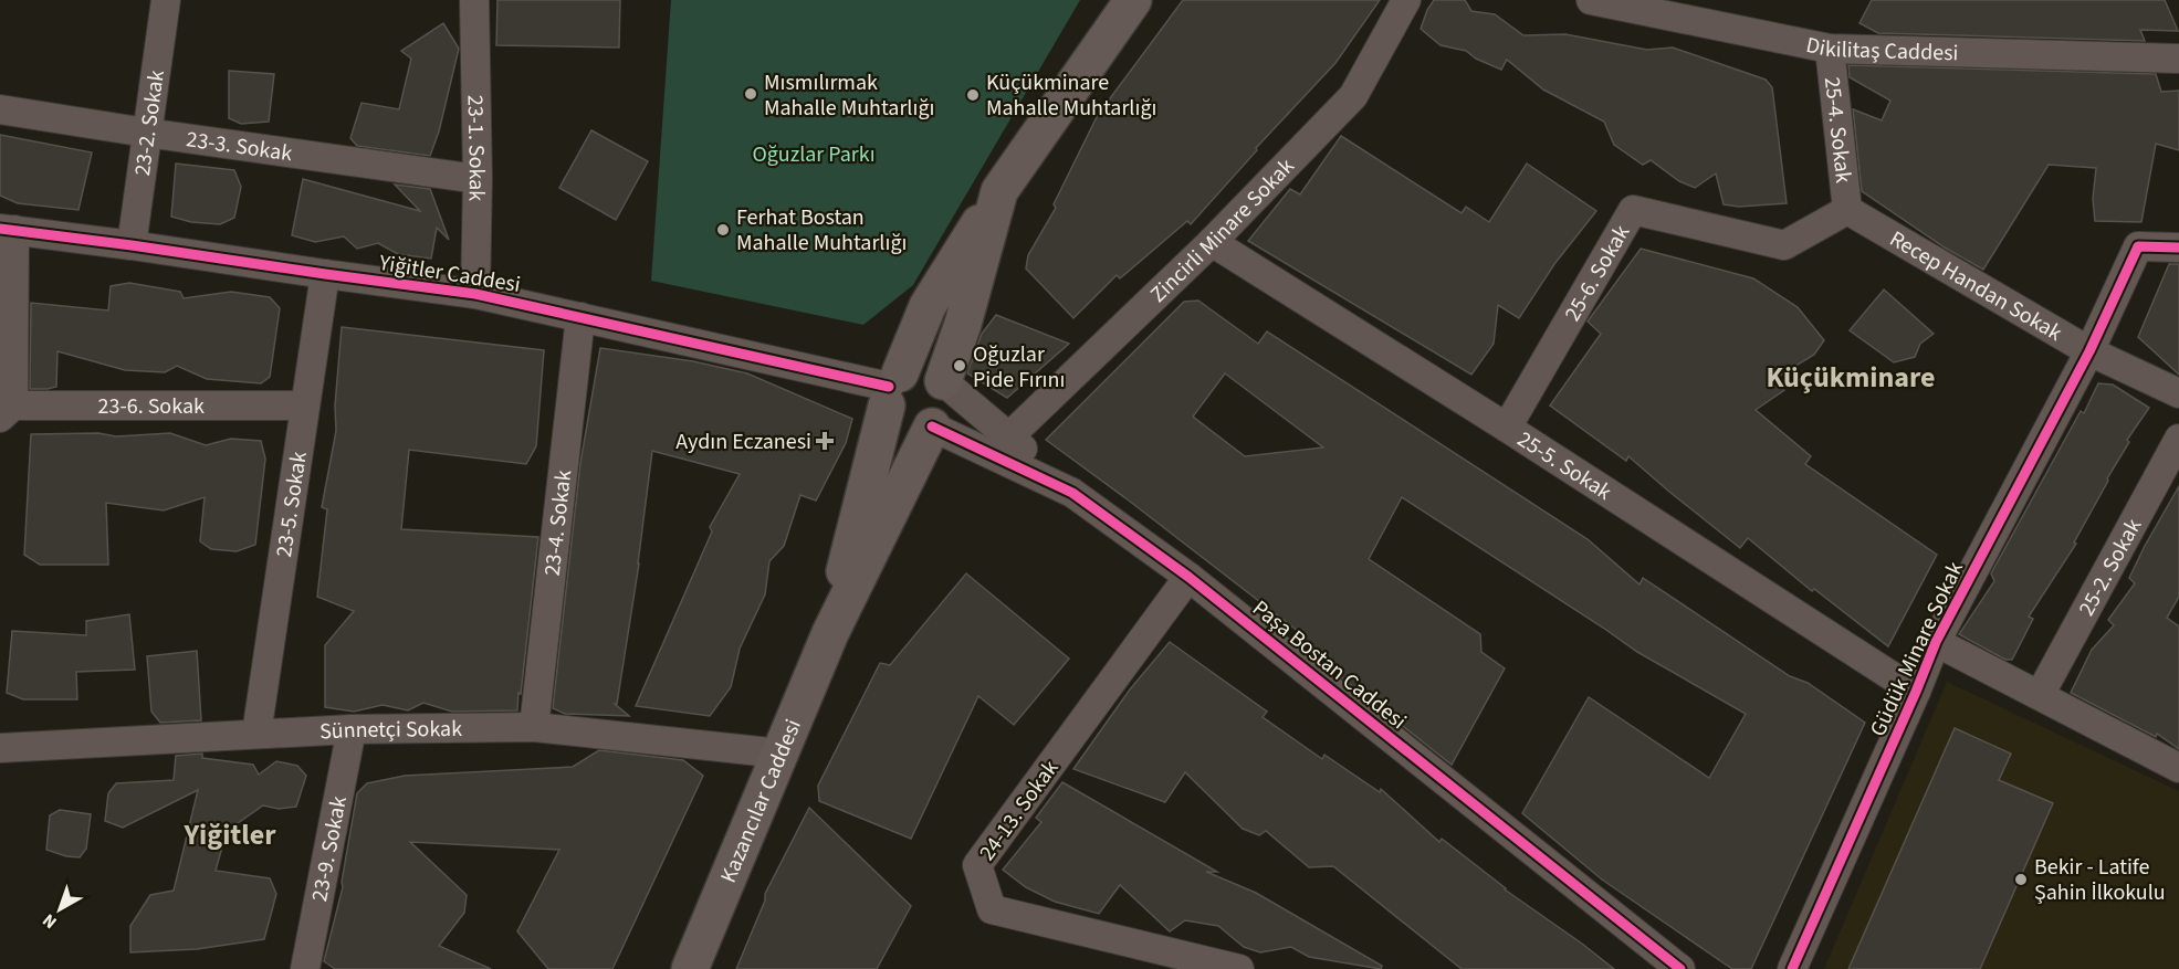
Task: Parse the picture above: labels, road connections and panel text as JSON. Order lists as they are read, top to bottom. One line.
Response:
{"streets":{"main road":["Kazancılar Caddesi"],"street":["Dikilitaş Caddesi","23-2. Sokak","25-4. Sokak","23-3. Sokak","23-1. Sokak","Zincirli Minare Sokak","Yiğitler Caddesi","25-6. Sokak","Recep Handan Sokak","23-6. Sokak","25-5. Sokak","23-5. Sokak","23-4. Sokak","25-2. Sokak","Güdük Minare Sokak","Paşa Bostan Caddesi","Sünnetçi Sokak","24-13. Sokak","23-9. Sokak"]},"crossings":[["Dikilitaş Caddesi","25-4. Sokak"],["23-2. Sokak","23-3. Sokak"],["23-2. Sokak","Yiğitler Caddesi"],["25-4. Sokak","25-6. Sokak"],["25-4. Sokak","Recep Handan Sokak"],["23-3. Sokak","23-1. Sokak"],["23-1. Sokak","Yiğitler Caddesi"],["Zincirli Minare Sokak","25-5. Sokak"],["Yiğitler Caddesi","23-5. Sokak"],["Yiğitler Caddesi","23-4. Sokak"],["Yiğitler Caddesi","Paşa Bostan Caddesi"],["Yiğitler Caddesi","Kazancılar Caddesi"],["25-6. Sokak","Recep Handan Sokak"],["25-6. Sokak","25-5. Sokak"],["Recep Handan Sokak","Güdük Minare Sokak"],["23-6. Sokak","23-5. Sokak"],["25-5. Sokak","Güdük Minare Sokak"],["23-5. Sokak","Sünnetçi Sokak"],["23-4. Sokak","Sünnetçi Sokak"],["Paşa Bostan Caddesi","Kazancılar Caddesi"],["Paşa Bostan Caddesi","24-13. Sokak"],["Sünnetçi Sokak","Kazancılar Caddesi"],["Sünnetçi Sokak","23-9. Sokak"]],"districts":["Küçükminare","Yiğitler"],"parks":["Oğuzlar Parkı"],"places":{"other":["Mısmılırmak Mahalle Muhtarlığı","Küçükminare Mahalle Muhtarlığı","Ferhat Bostan Mahalle Muhtarlığı","Oğuzlar Pide Fırını","Bekir - Latife Şahin İlkokulu"],"health":["Aydın Eczanesi"]},"north":"bottom left"}
